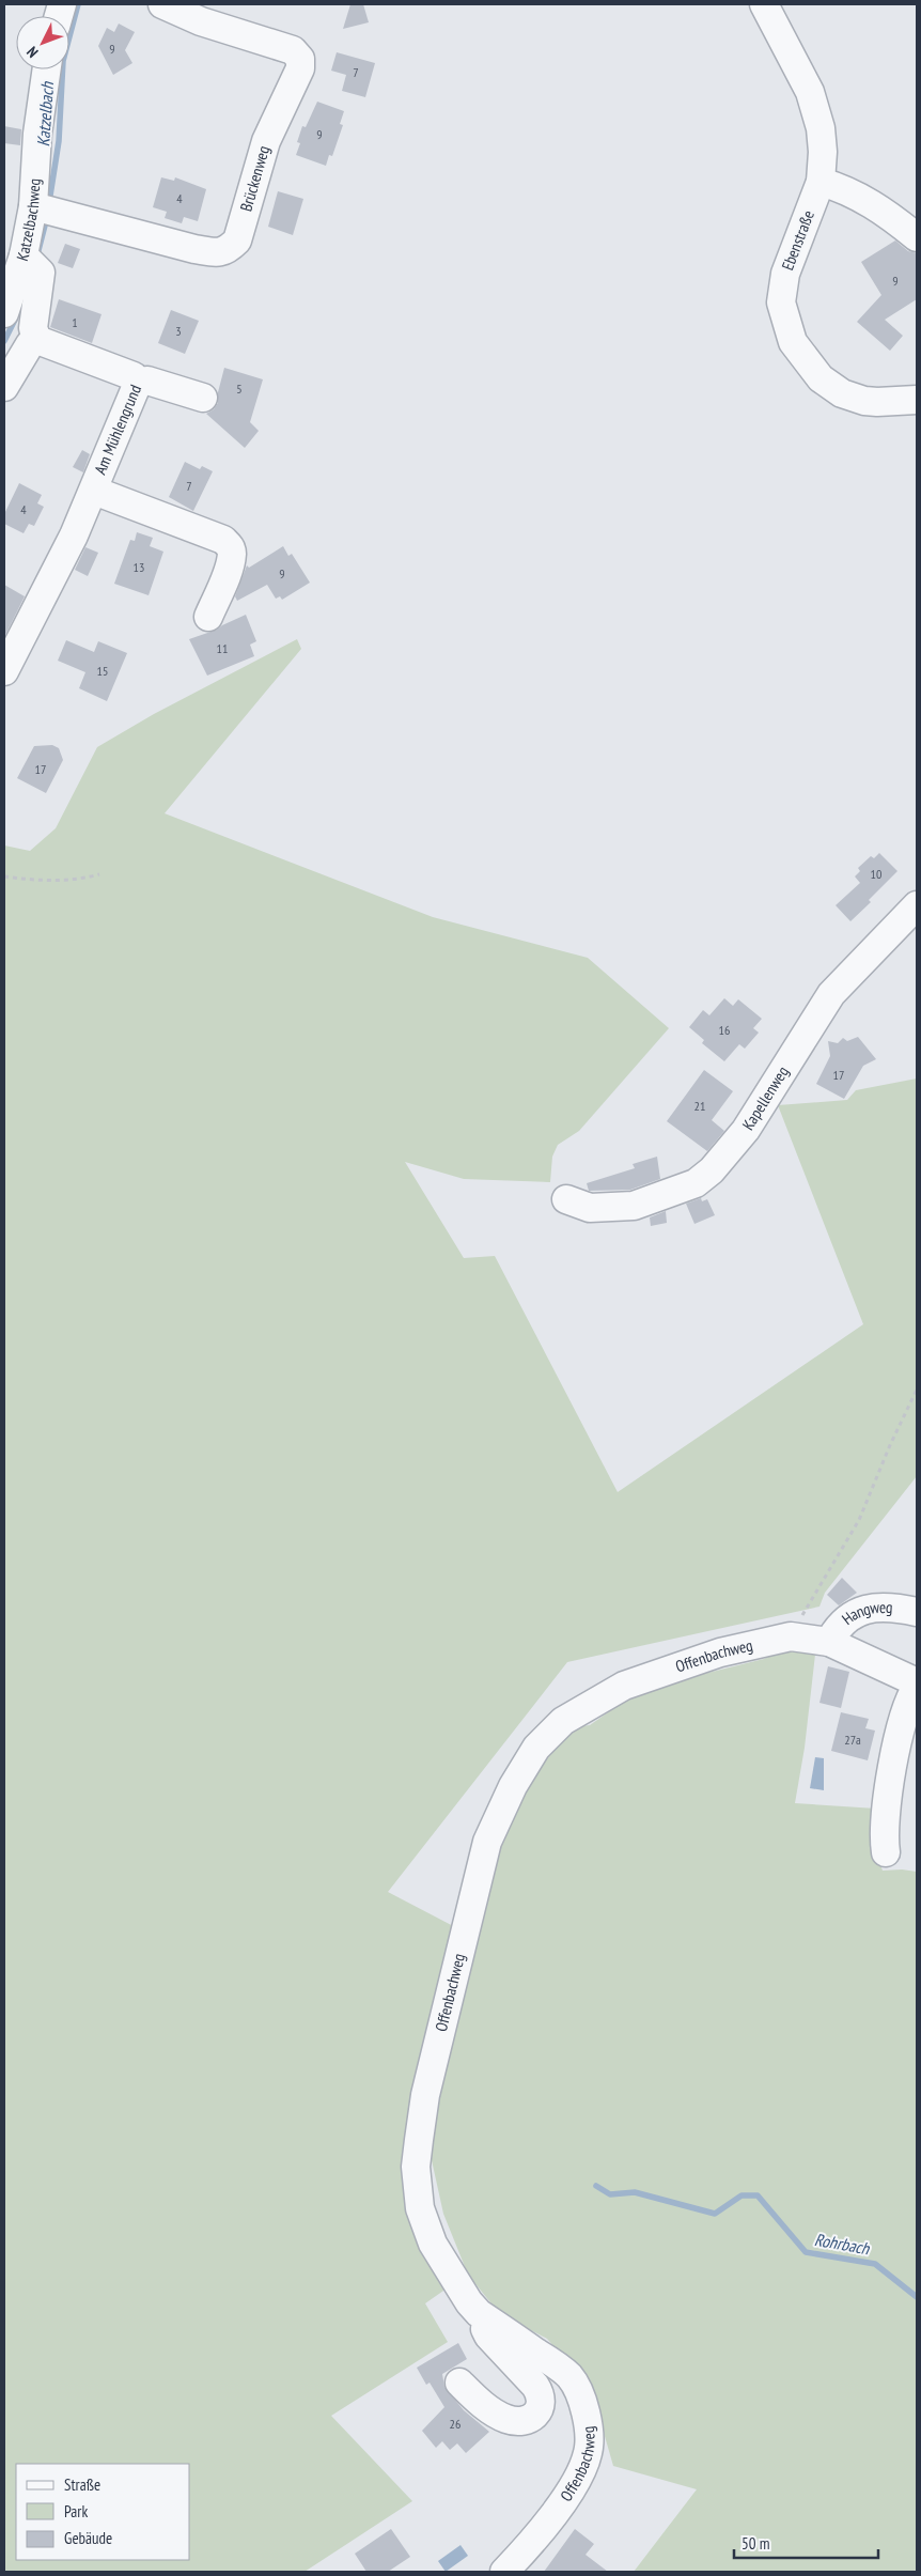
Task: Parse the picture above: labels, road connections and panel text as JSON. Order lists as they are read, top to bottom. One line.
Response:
{"streets":{"street":["Brückenweg","Katzelbachweg","Ebenstraße","Am Mühlengrund","Kapellenweg","Hangweg","Offenbachweg"]},"crossings":[["Brückenweg","Katzelbachweg"],["Hangweg","Offenbachweg"]],"water":["Katzelbach","Rohrbach"],"house_numbers":["9","7","9","4","9","1","3","5","7","4","13","9","11","15","17","10","16","17","21","27a","26"],"legend":["Straße","Park","Gebäude"],"scale_bar":"50 m","north":"bottom left"}
